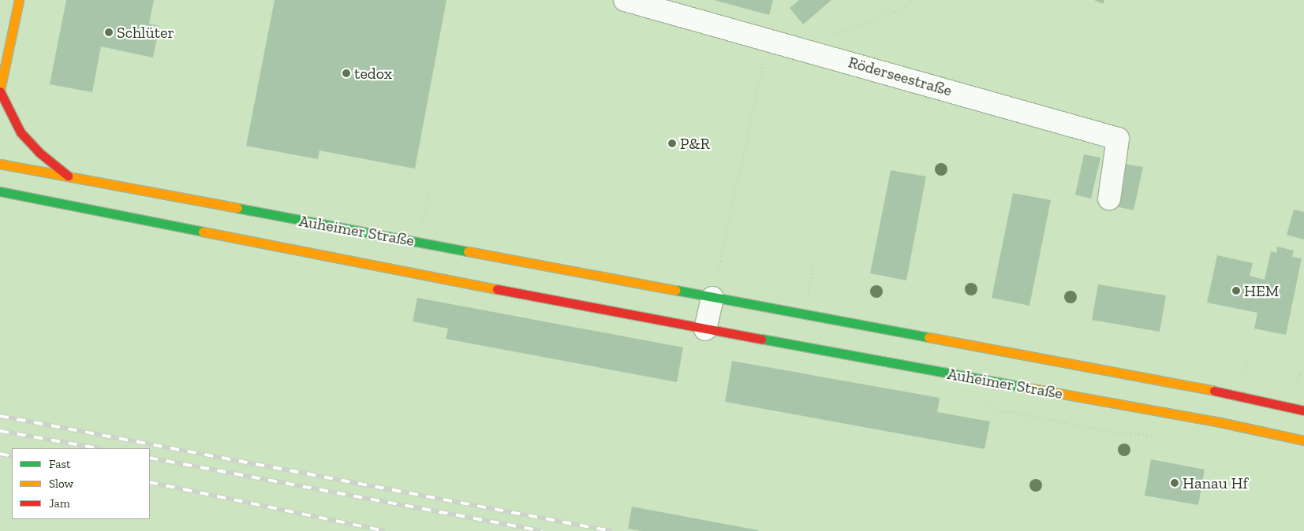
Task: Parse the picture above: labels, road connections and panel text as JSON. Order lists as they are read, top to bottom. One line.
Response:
{"streets":{"main road":["Auheimer Straße"],"street":["Röderseestraße"]},"places":["Schlüter","tedox","P&R","HEM","Hanau Hf"],"legend":["Fast","Slow","Jam"]}
